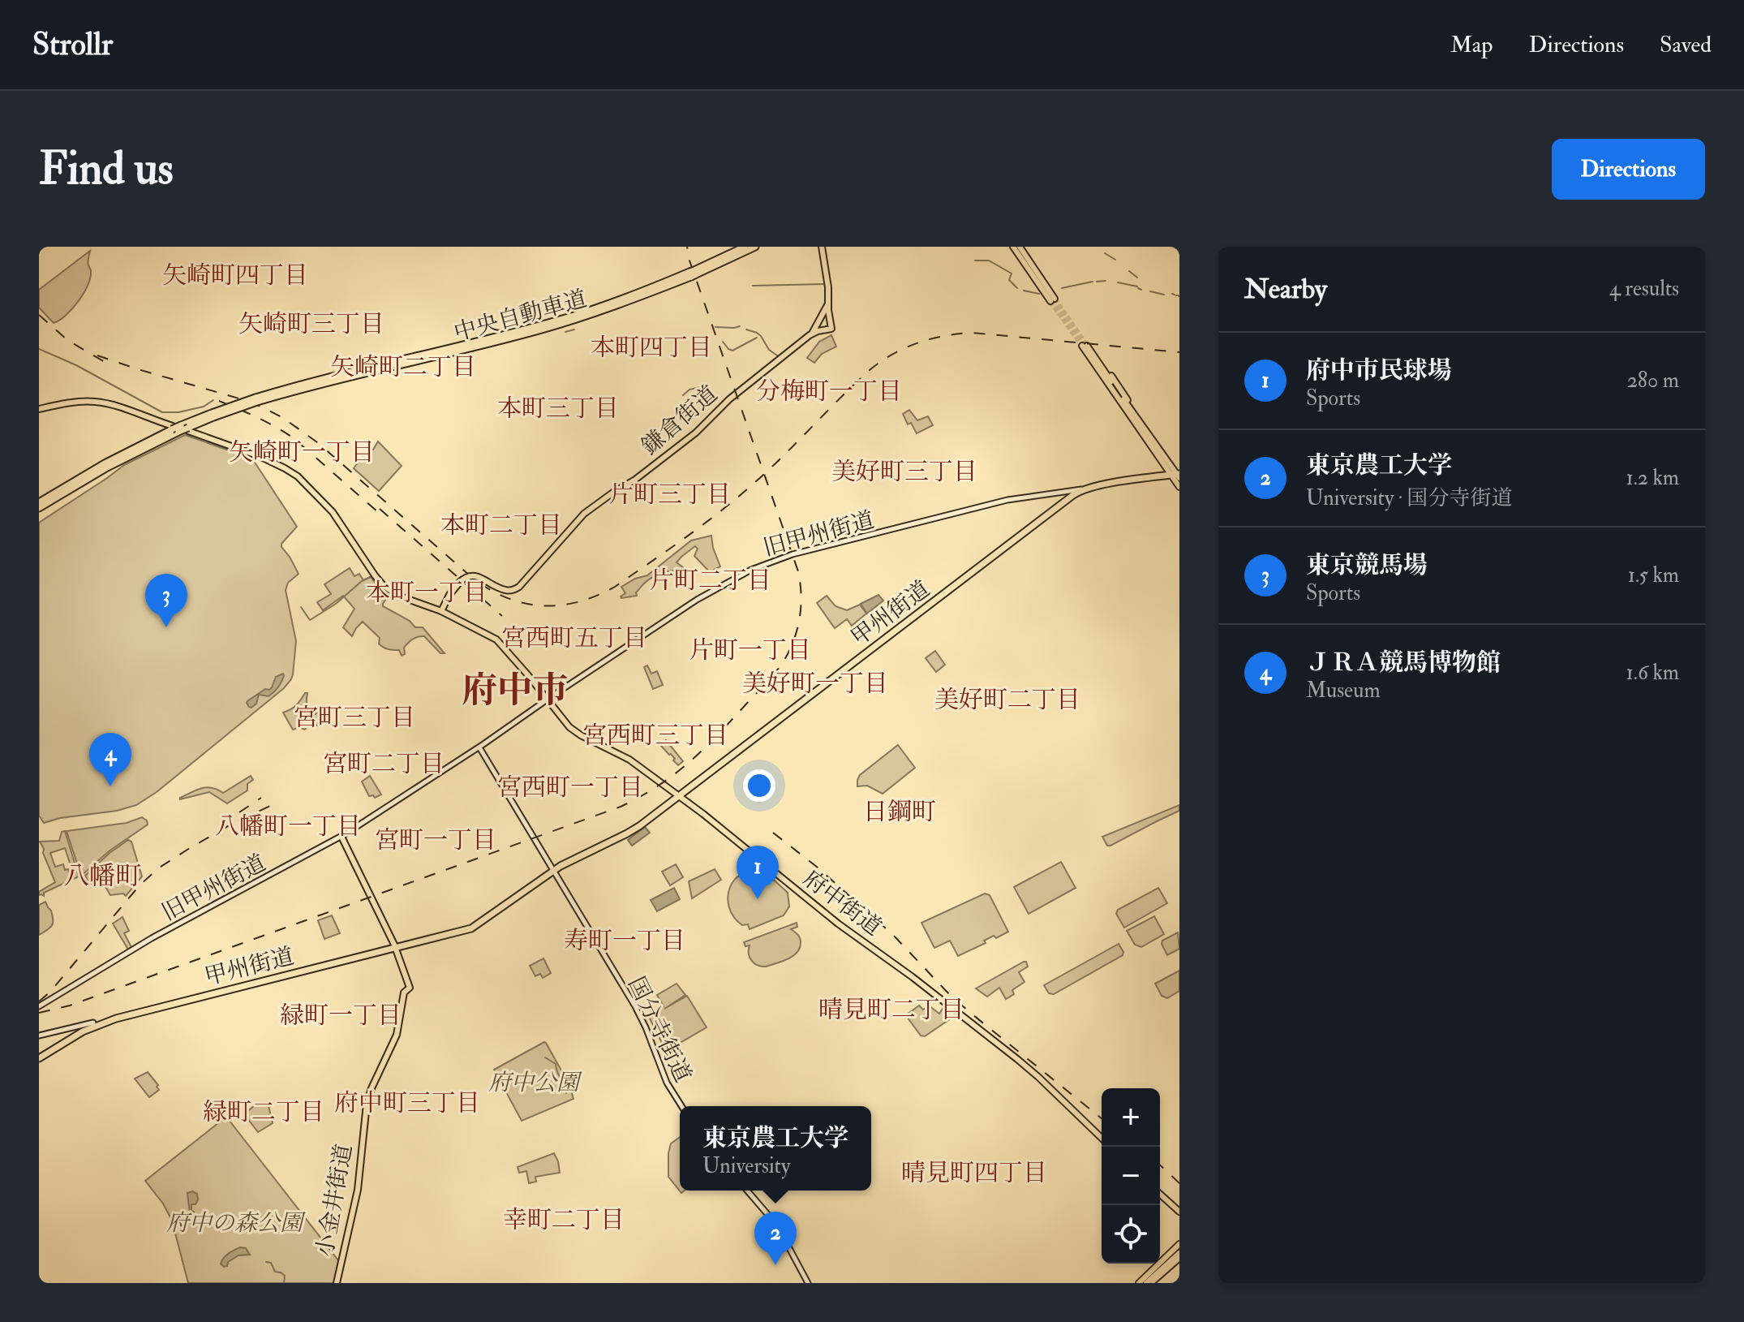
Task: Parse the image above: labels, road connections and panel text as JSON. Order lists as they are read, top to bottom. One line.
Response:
{"streets":{"highway":["中央自動車道","甲州街道"],"main road":["鎌倉街道","旧甲州街道","府中街道","国分寺街道","小金井街道"]},"crossings":[["鎌倉街道","府中街道"],["旧甲州街道","甲州街道"],["旧甲州街道","府中街道"],["旧甲州街道","国分寺街道"],["旧甲州街道","小金井街道"],["甲州街道","府中街道"],["甲州街道","国分寺街道"],["甲州街道","小金井街道"]],"districts":["矢崎町四丁目","矢崎町三丁目","本町四丁目","矢崎町二丁目","分梅町一丁目","本町三丁目","矢崎町一丁目","美好町三丁目","片町三丁目","本町二丁目","片町二丁目","本町一丁目","宮西町五丁目","片町一丁目","美好町一丁目","府中市","美好町二丁目","宮町三丁目","宮西町三丁目","宮町二丁目","宮西町一丁目","日鋼町","八幡町一丁目","宮町一丁目","八幡町","寿町一丁目","晴見町二丁目","緑町一丁目","府中町三丁目","緑町二丁目","晴見町四丁目","幸町二丁目"],"parks":["府中公園","府中の森公園"],"page":{"header":"Strollr","nav":["Map","Directions","Saved"],"buttons":"Directions","title":"Find us","heading":["Nearby","4 results"],"list":[{"mark":"1","name":"府中市民球場","note":"Sports","value":"280 m"},{"mark":"2","name":"東京農工大学","note":"University · 国分寺街道","value":"1.2 km"},{"mark":"3","name":"東京競馬場","note":"Sports","value":"1.5 km"},{"mark":"4","name":"ＪＲＡ競馬博物館","note":"Museum","value":"1.6 km"}],"pins":["3","4","1","2"],"map_buttons":["+","−"],"popup":["東京農工大学","University"]}}
